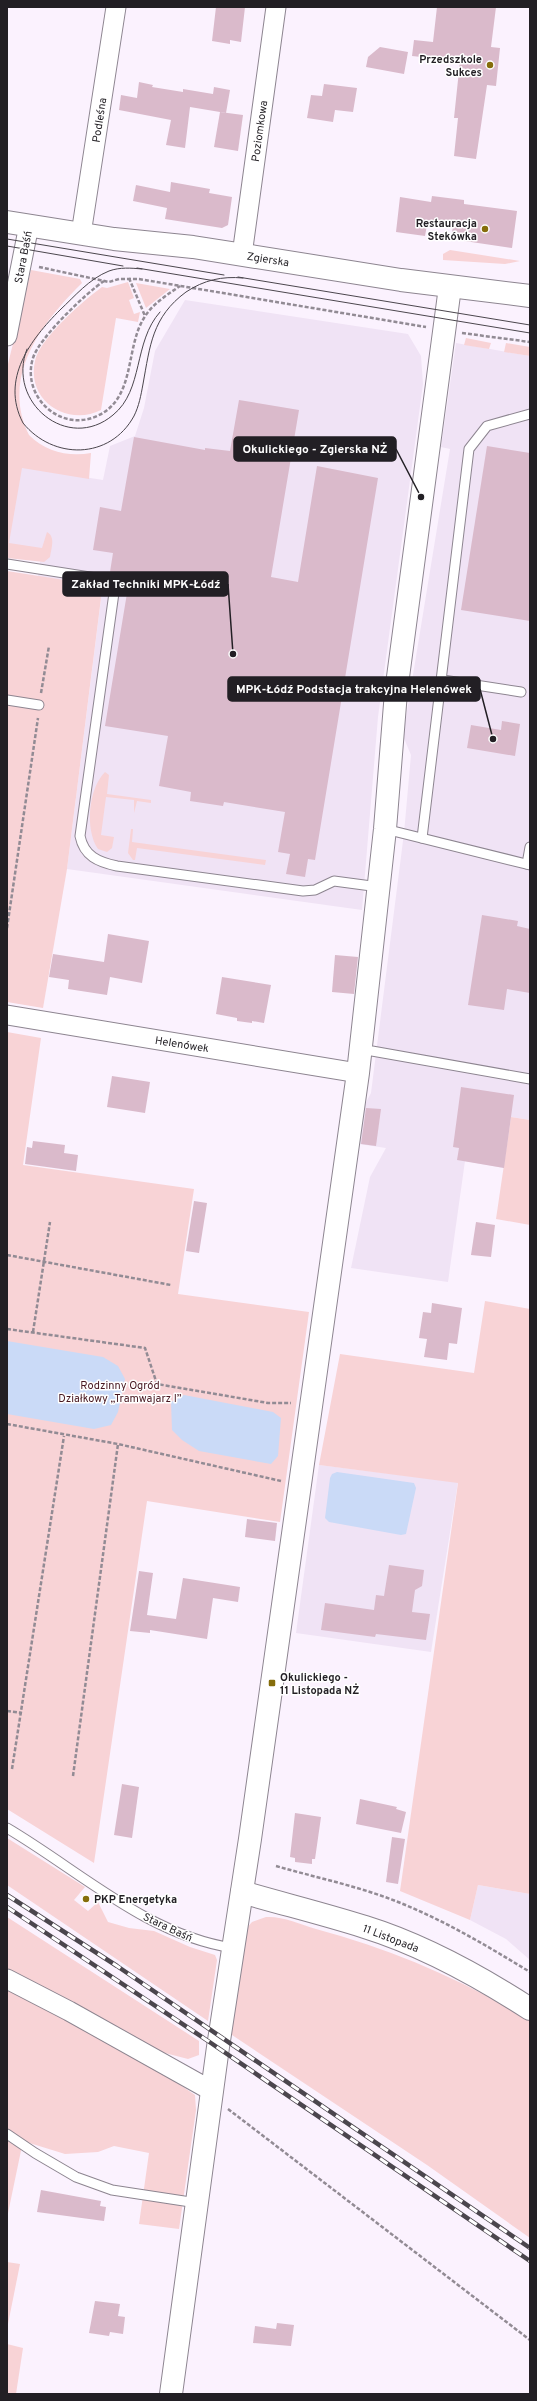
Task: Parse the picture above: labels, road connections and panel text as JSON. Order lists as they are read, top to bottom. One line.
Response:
{"streets":{"street":["Podleśna","Poziomkowa","Stara Baśń","Zgierska","Helenówek","11 Listopada"]},"crossings":[["Podleśna","Zgierska"],["Poziomkowa","Zgierska"],["Stara Baśń","Zgierska"]],"parks":["Rodzinny Ogród Działkowy „Tramwajarz I”"],"places":{"other":["Przedszkole Sukces","Restauracja Stekówka","Okulickiego - Zgierska NŻ","Zakład Techniki MPK-Łódź","MPK-Łódź Podstacja trakcyjna Helenówek","PKP Energetyka"],"transit":["Okulickiego - 11 Listopada NŻ"]}}
